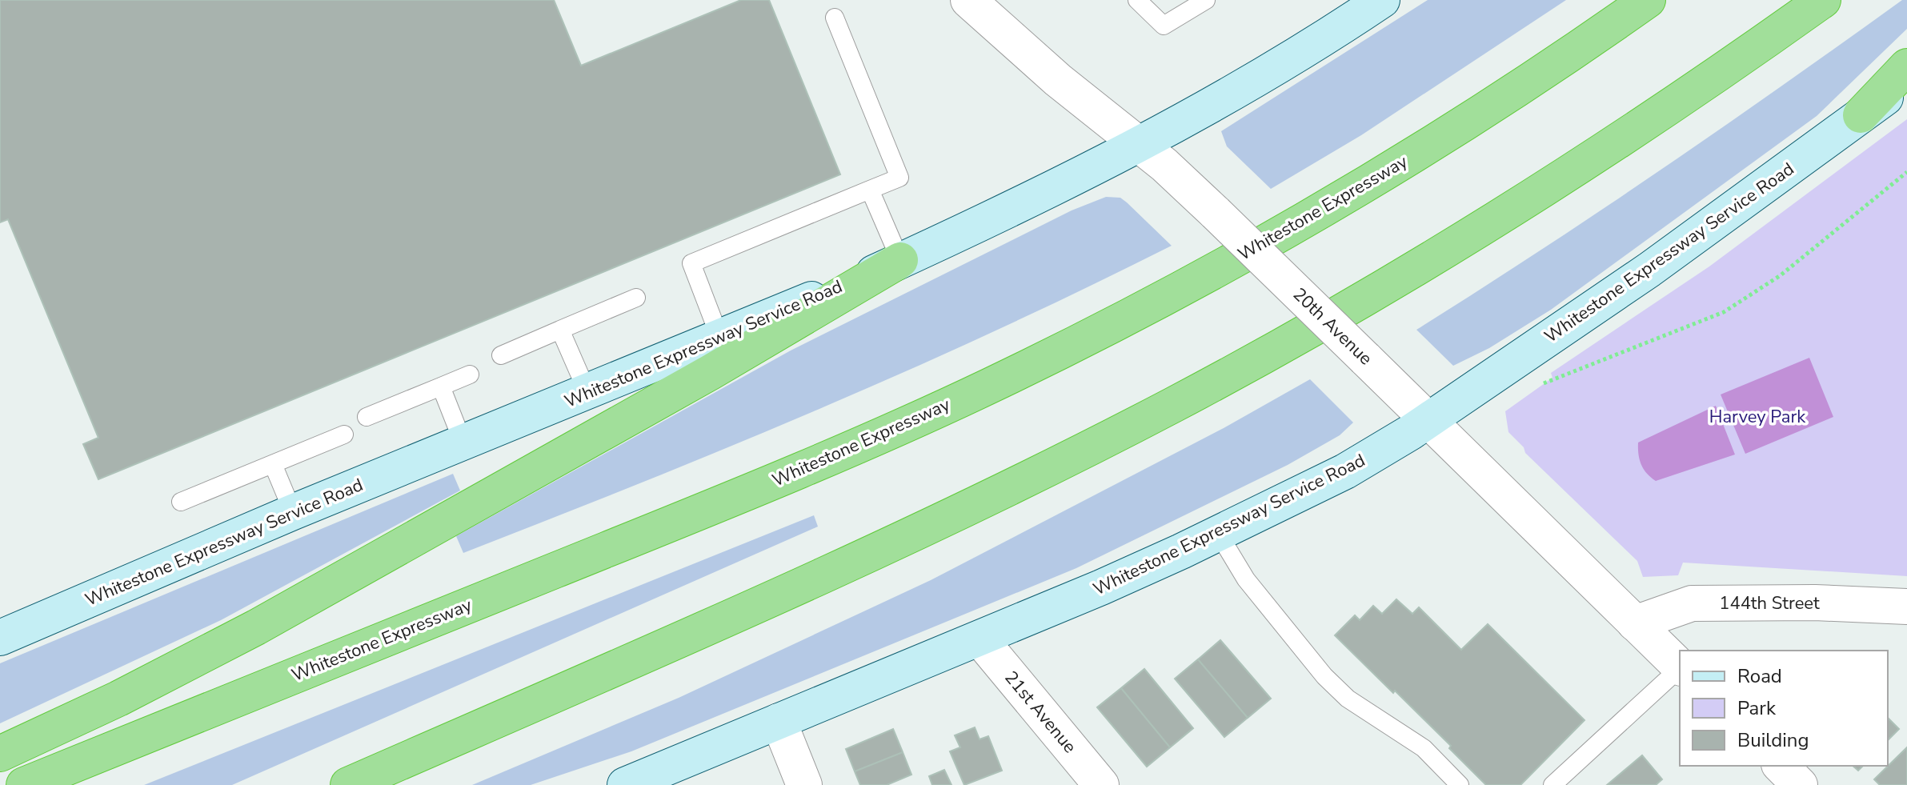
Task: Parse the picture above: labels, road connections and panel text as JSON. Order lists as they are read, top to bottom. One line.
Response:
{"streets":{"highway":["Whitestone Expressway"],"main road":["Whitestone Expressway Service Road"],"street":["20th Avenue","144th Street","21st Avenue"]},"crossings":[["Whitestone Expressway Service Road","20th Avenue"],["Whitestone Expressway Service Road","21st Avenue"],["20th Avenue","144th Street"]],"parks":["Harvey Park"],"legend":["Road","Park","Building"]}
